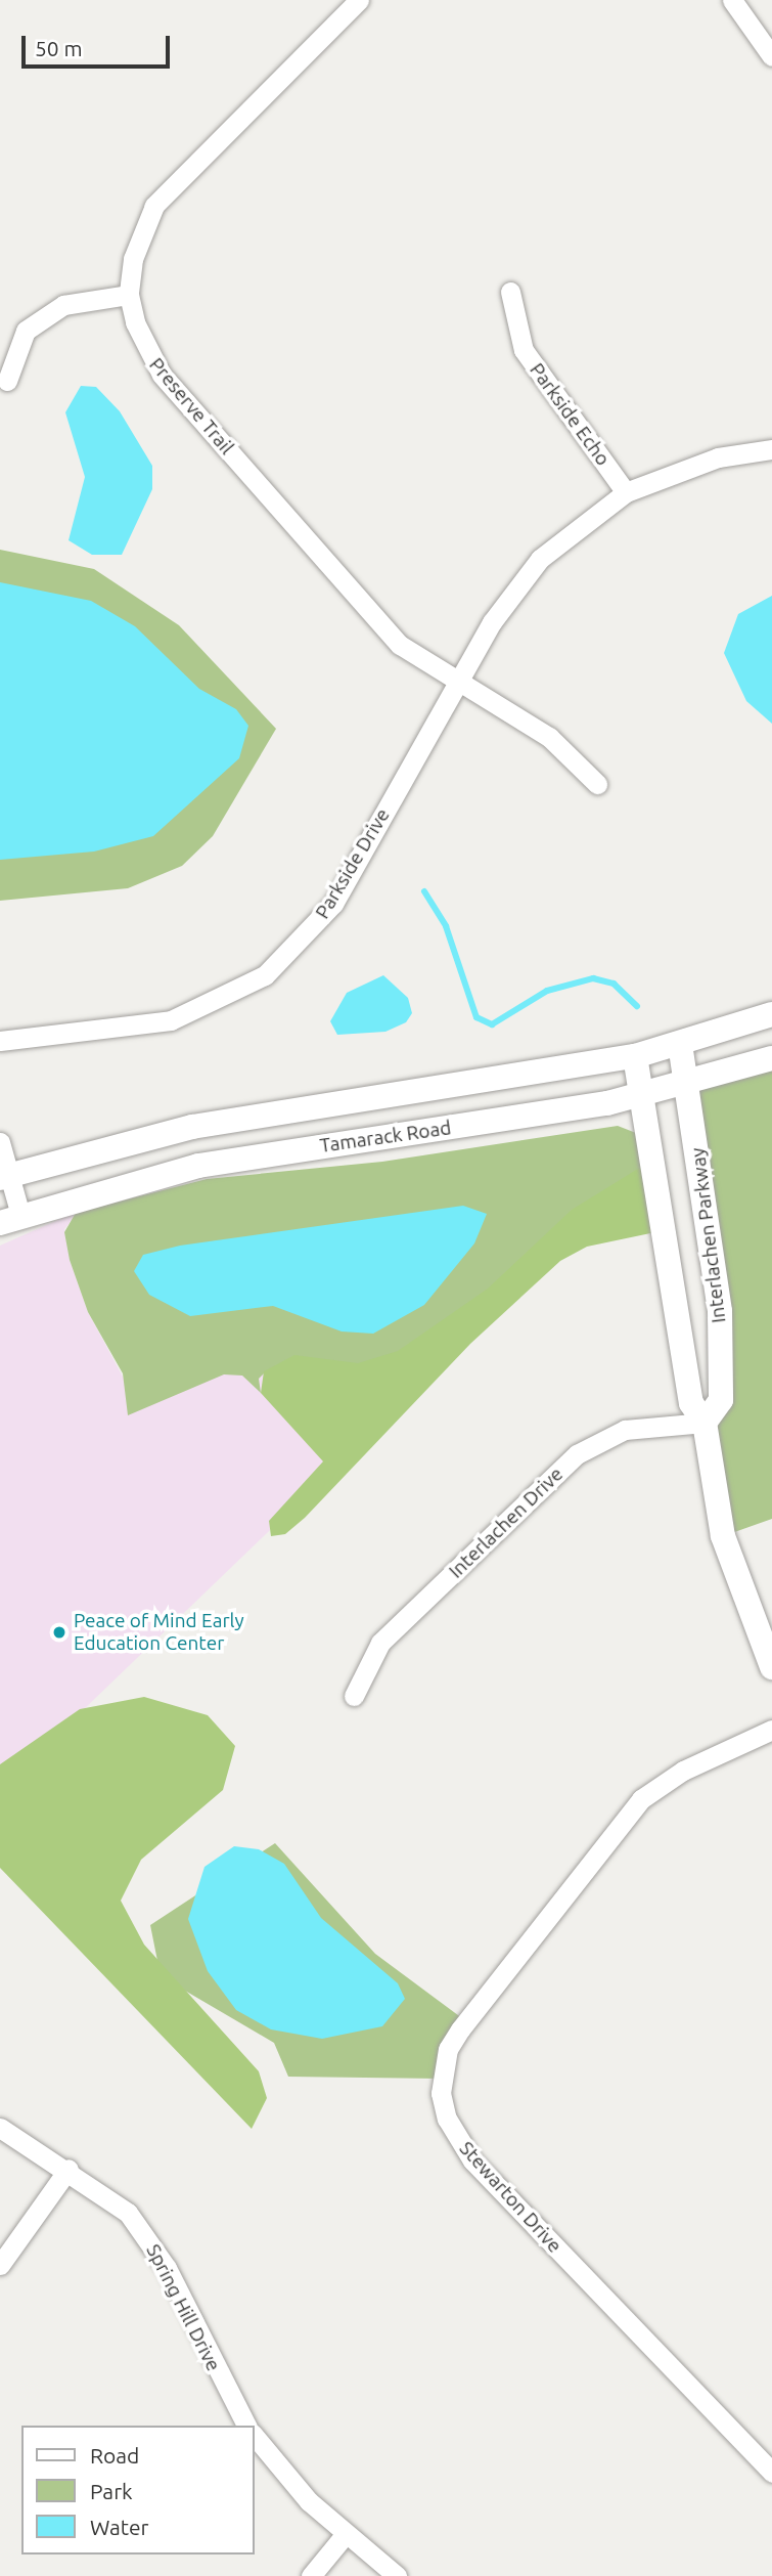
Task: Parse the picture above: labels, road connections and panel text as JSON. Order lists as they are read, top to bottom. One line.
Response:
{"streets":{"street":["Preserve Trail","Parkside Echo","Parkside Drive","Tamarack Road","Interlachen Parkway","Interlachen Drive","Stewarton Drive","Spring Hill Drive"]},"crossings":[["Preserve Trail","Parkside Drive"],["Parkside Echo","Parkside Drive"],["Tamarack Road","Interlachen Parkway"],["Interlachen Parkway","Interlachen Drive"]],"places":["Peace of Mind Early Education Center"],"legend":["Road","Park","Water"],"scale_bar":"50 m"}
